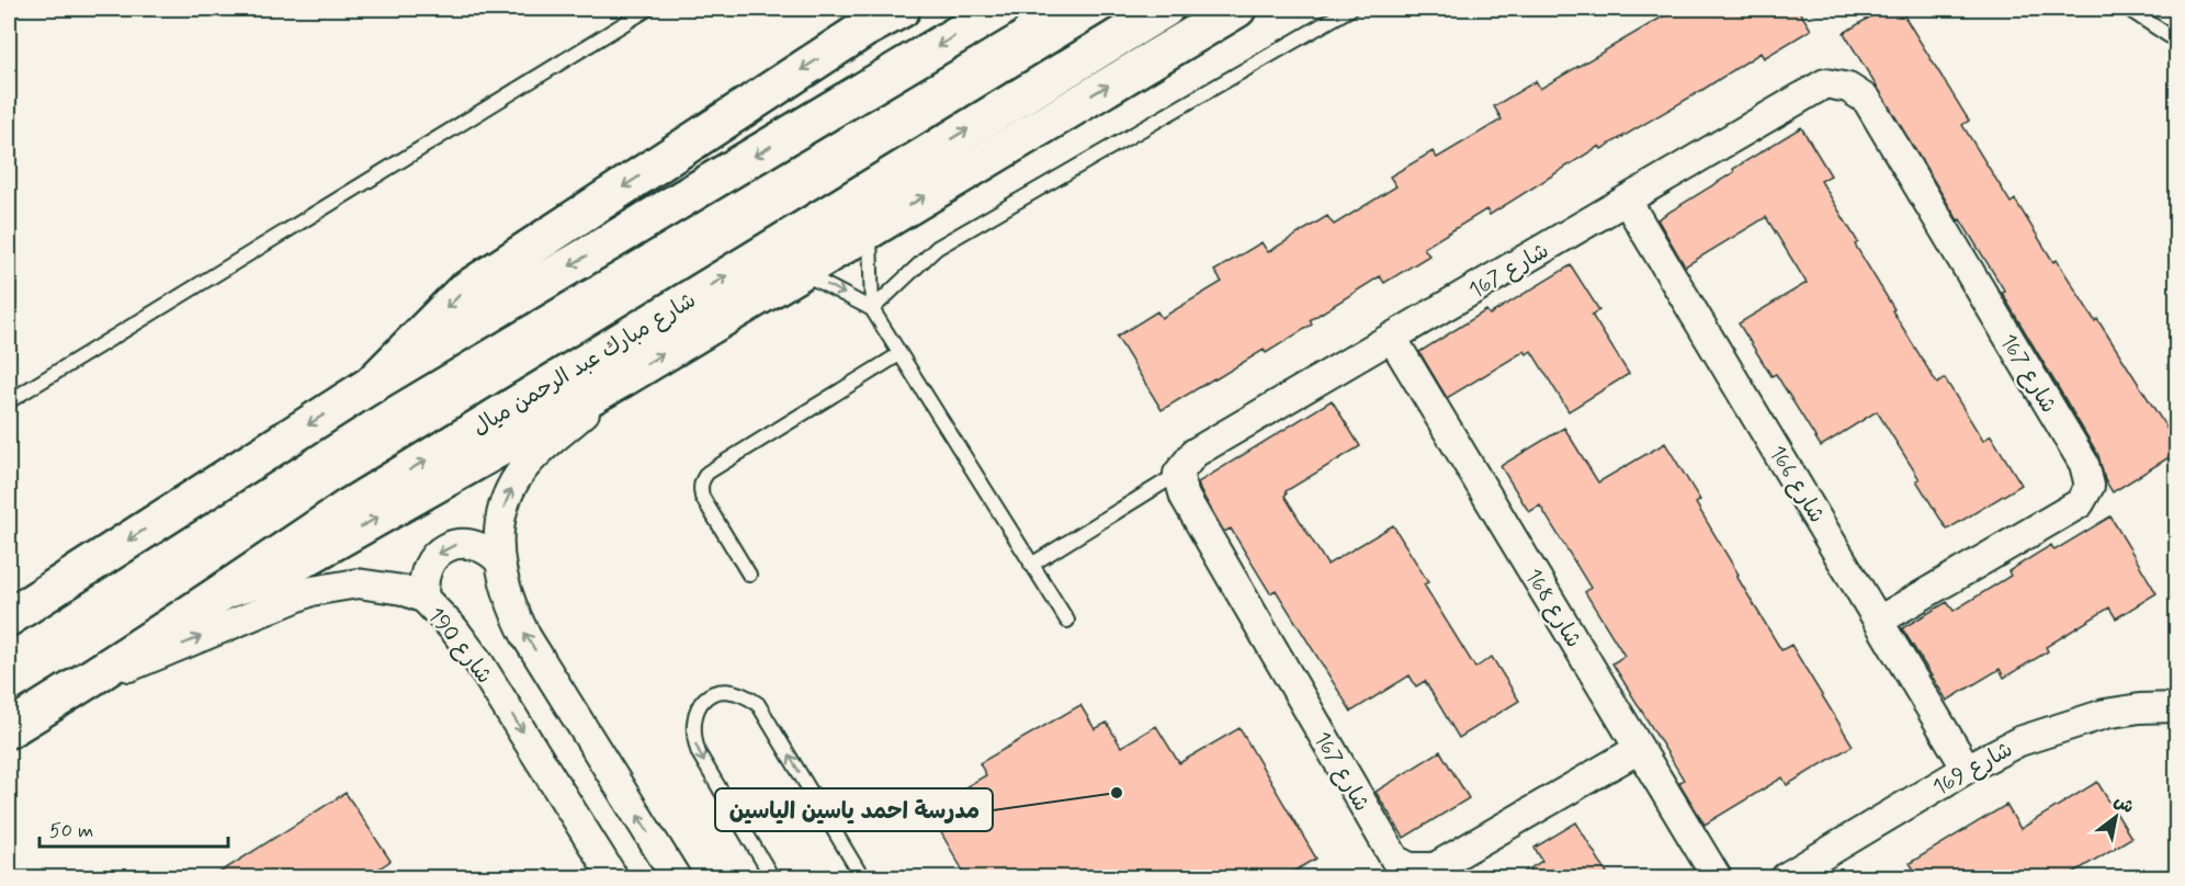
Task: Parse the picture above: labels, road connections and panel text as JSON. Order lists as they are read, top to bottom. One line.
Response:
{"streets":{"main road":["شارع مبارك عبد الرحمن ميال"],"street":["شارع 167","شارع 166","شارع 168","شارع 190","شارع 169"]},"crossings":[["شارع 167","شارع 166"],["شارع 167","شارع 168"],["شارع مبارك عبد الرحمن ميال","شارع 190"],["شارع 166","شارع 169"]],"one_way":["شارع 190"],"places":["مدرسة احمد ياسين الياسين"],"scale_bar":"50 m","north":"top right"}
